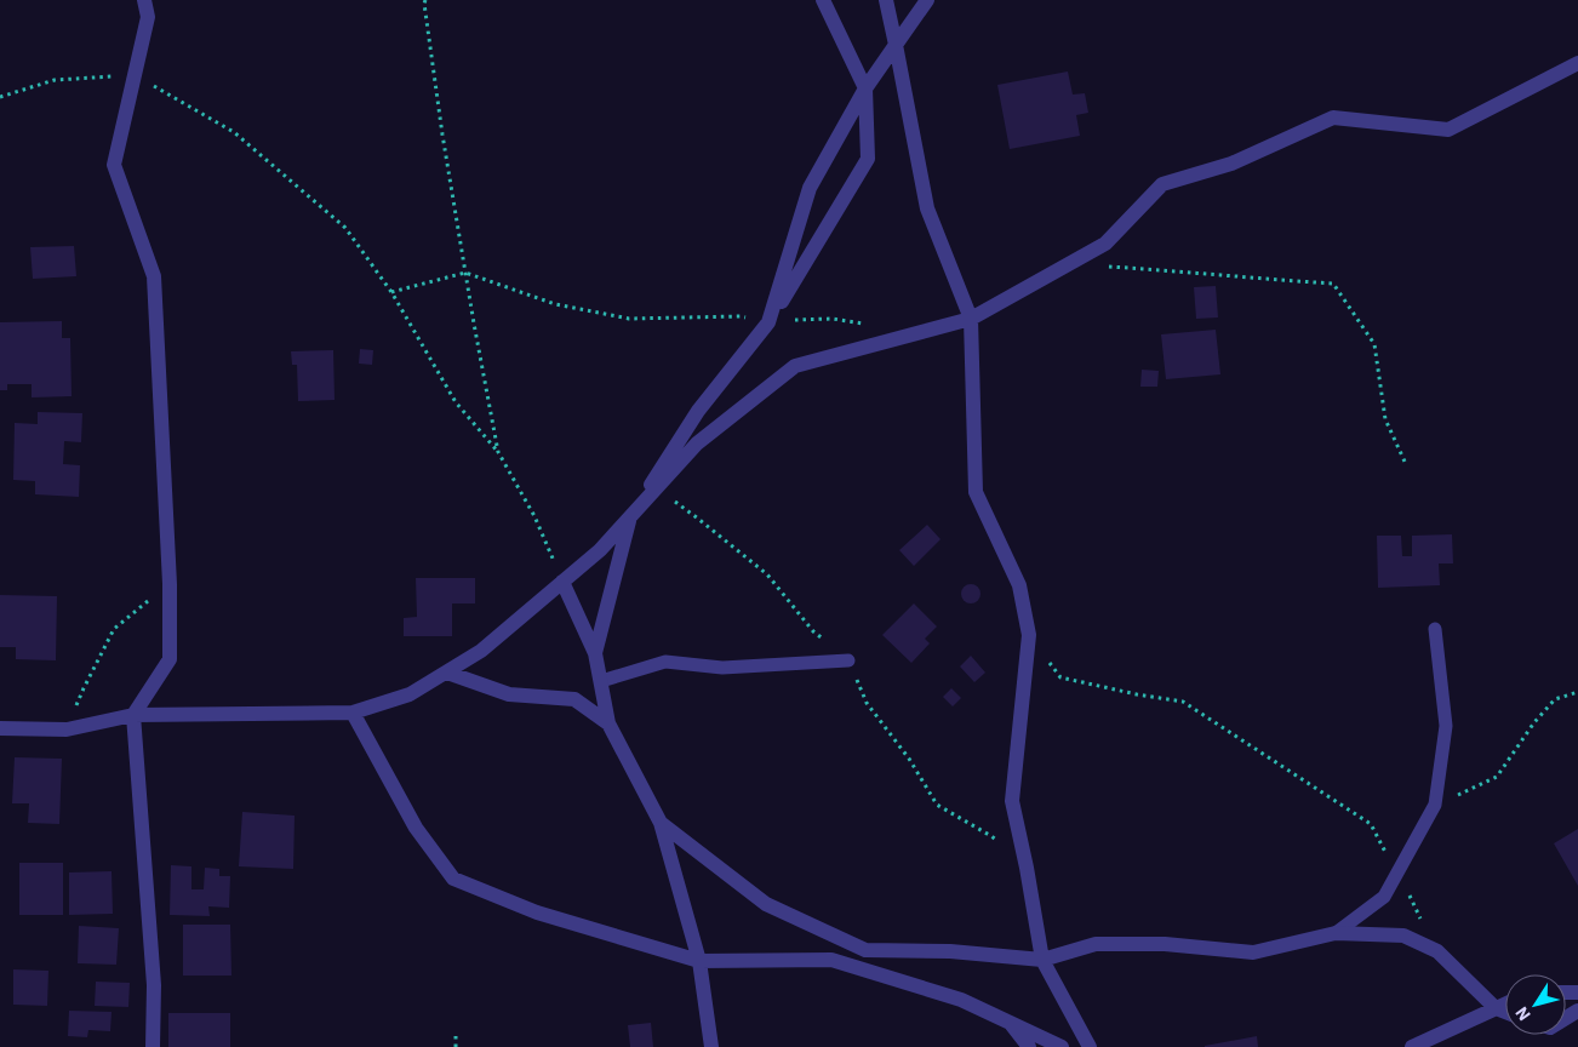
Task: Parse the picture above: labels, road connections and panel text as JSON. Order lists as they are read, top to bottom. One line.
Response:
{"north":"bottom left"}
